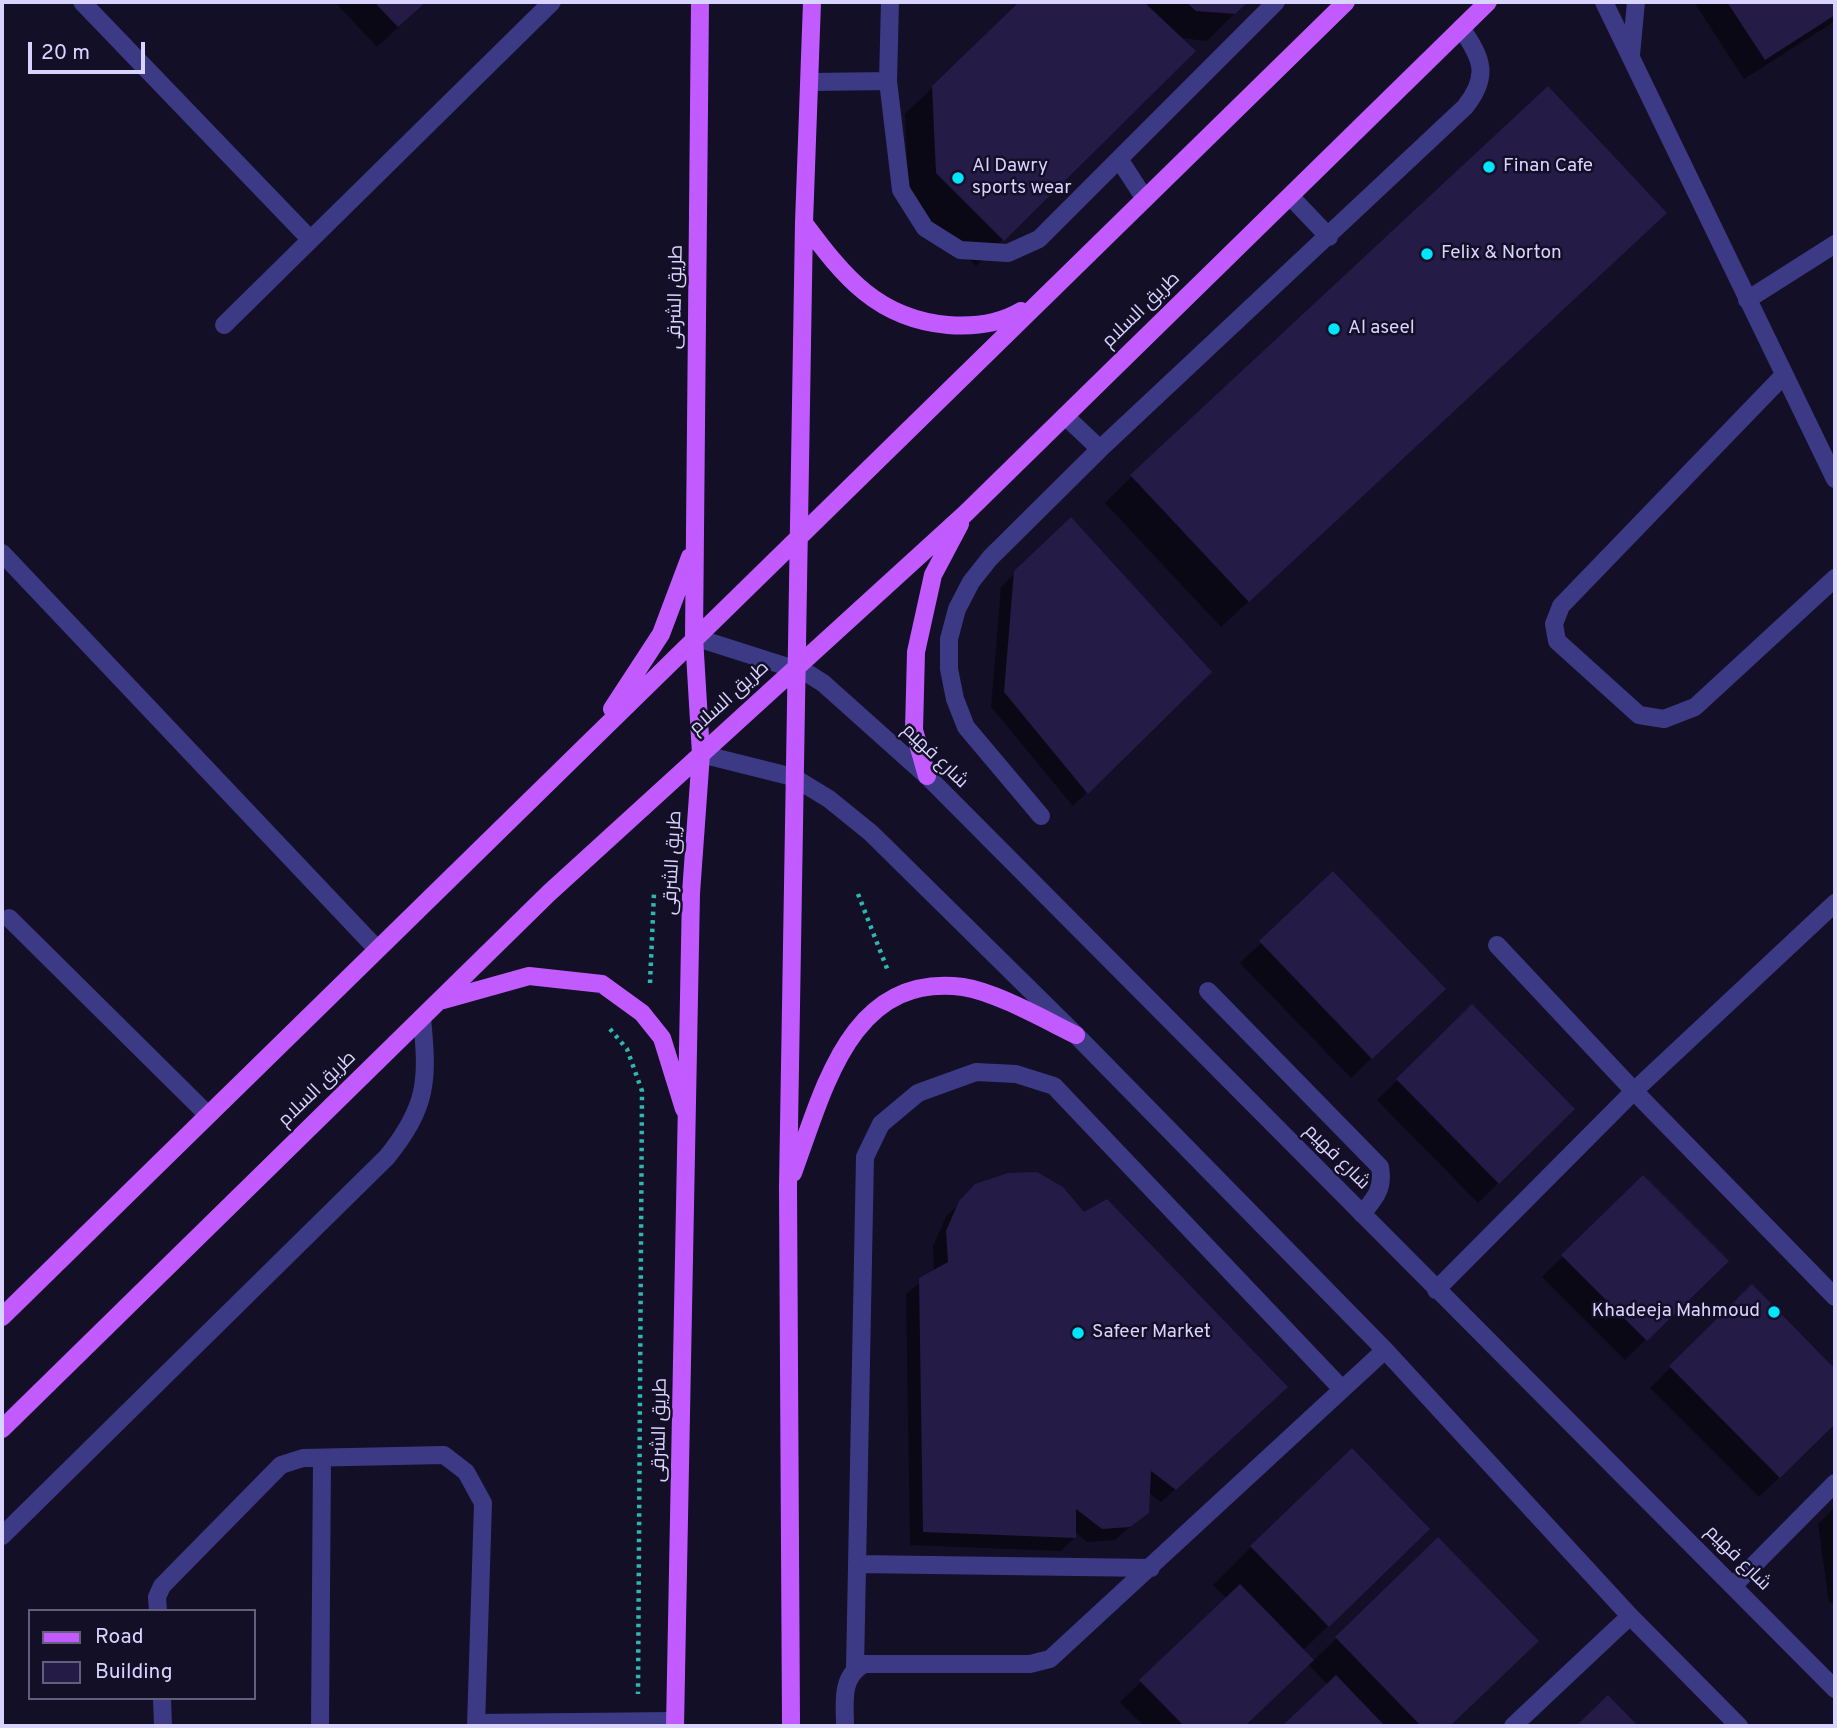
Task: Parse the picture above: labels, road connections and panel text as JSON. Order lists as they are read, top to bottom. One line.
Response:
{"streets":{"main road":["طريق الشرقى","طريق السلام"],"street":["شارع فهيم"]},"crossings":[["طريق الشرقى","طريق السلام"],["طريق الشرقى","شارع فهيم"],["طريق السلام","شارع فهيم"]],"places":["Finan Cafe","Al Dawry sports wear","Felix & Norton","Al aseel","Khadeeja Mahmoud","Safeer Market"],"legend":["Road","Building"],"scale_bar":"20 m"}
